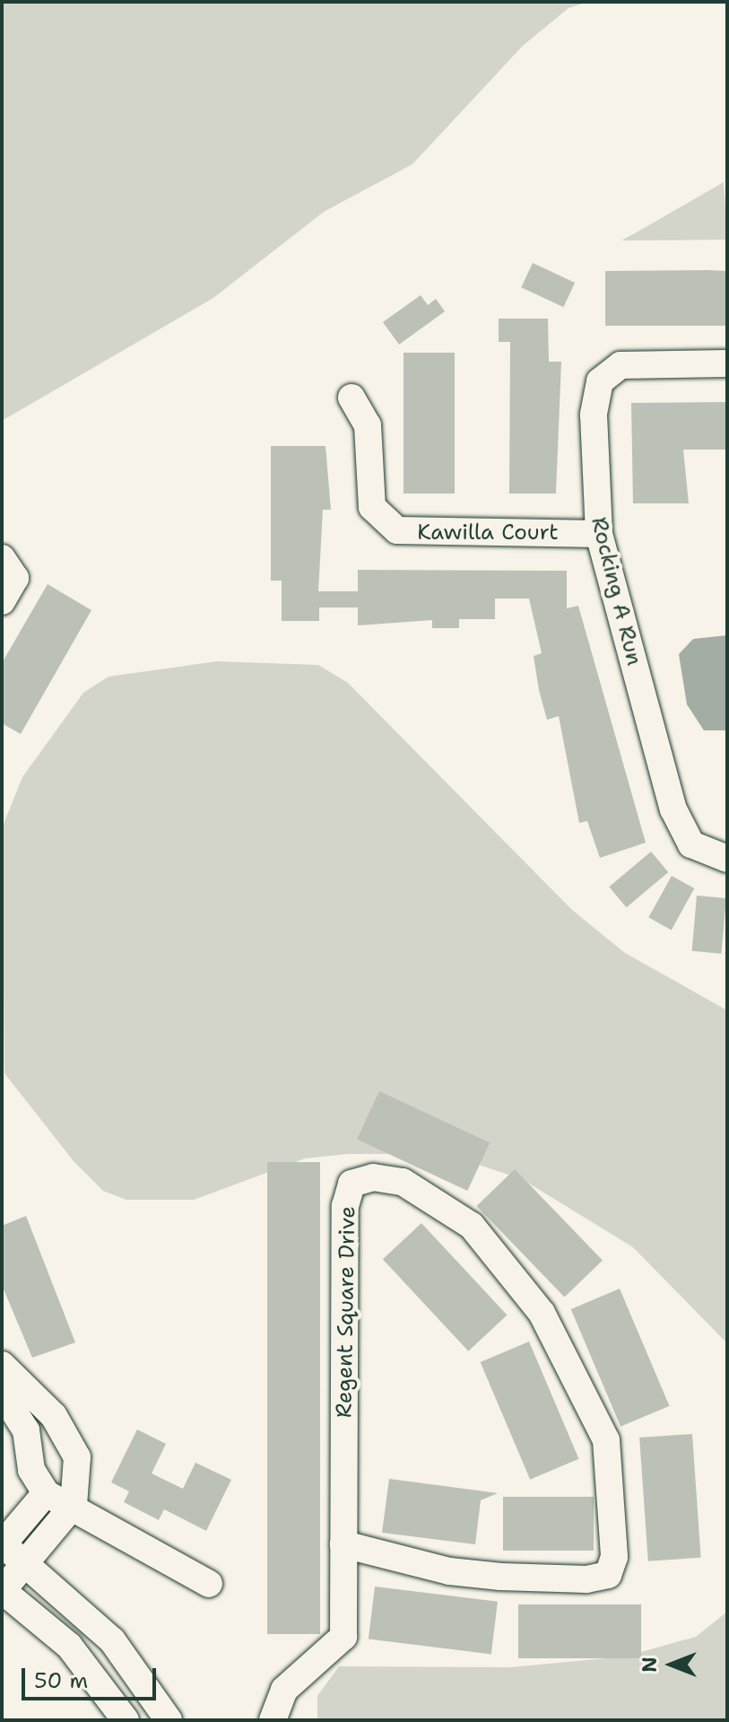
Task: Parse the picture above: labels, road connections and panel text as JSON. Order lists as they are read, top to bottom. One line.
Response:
{"streets":{"street":["Kawilla Court","Rocking A Run","Regent Square Drive"]},"crossings":[["Kawilla Court","Rocking A Run"]],"scale_bar":"50 m","north":"left"}
